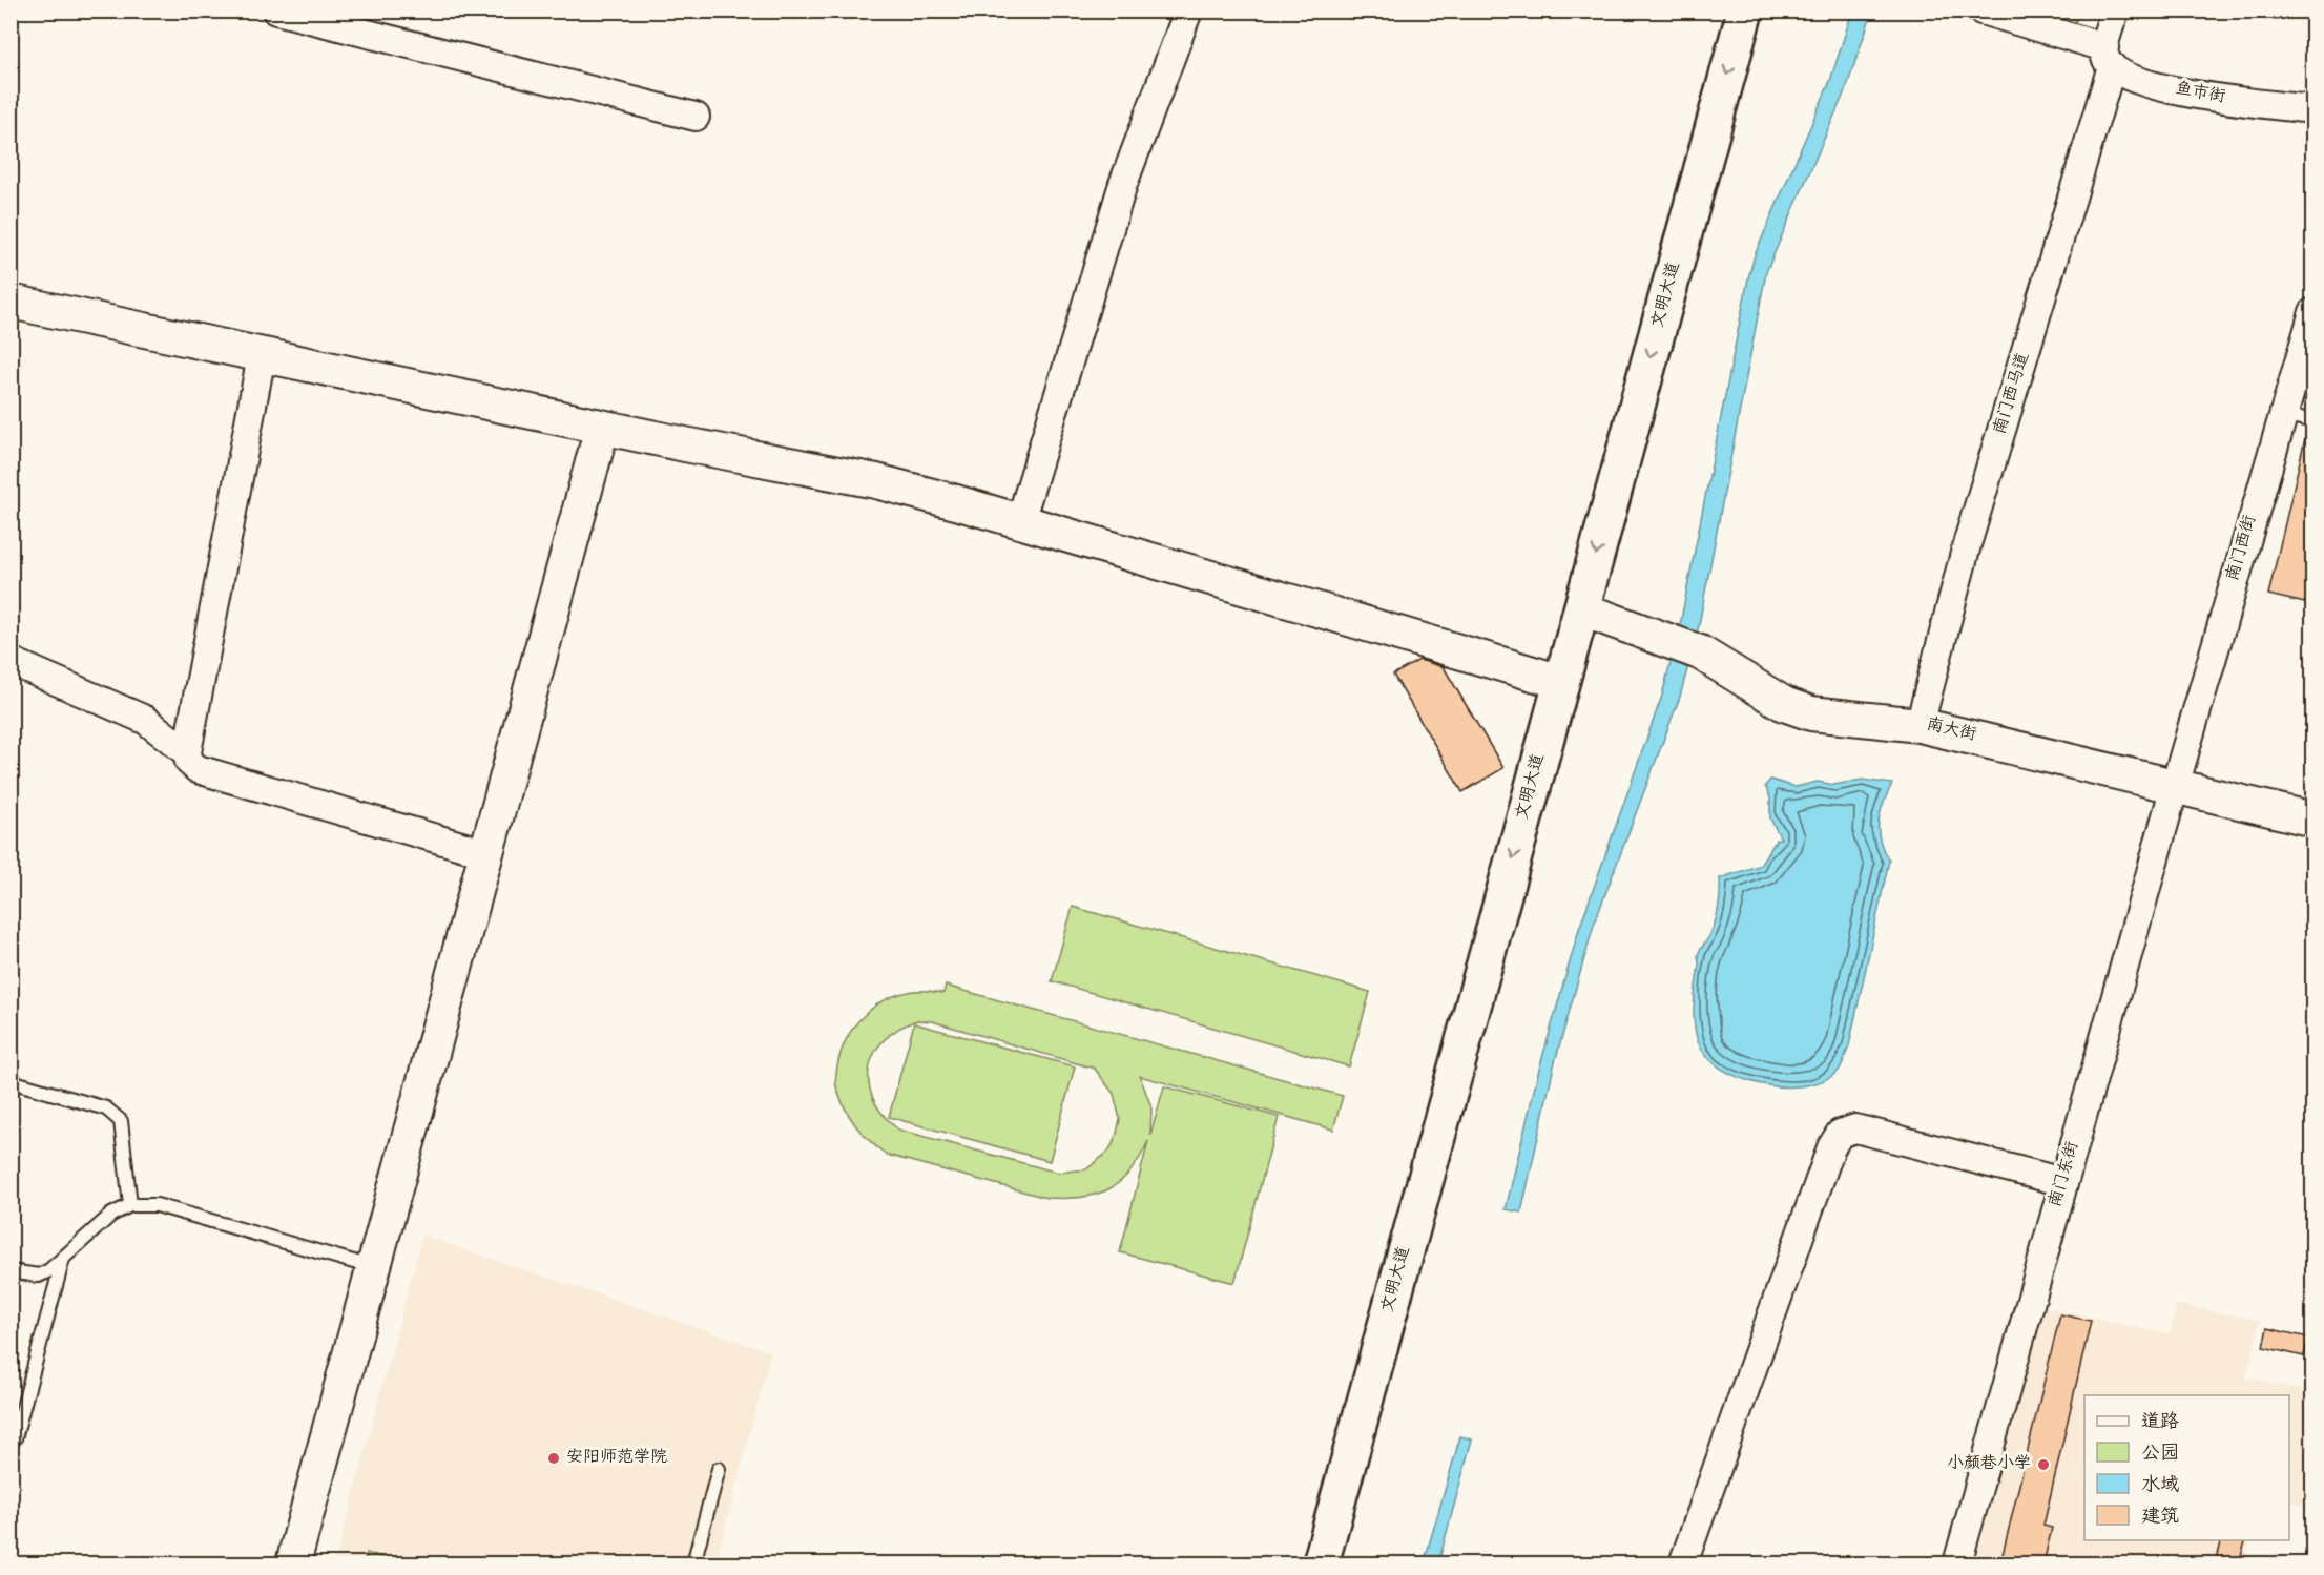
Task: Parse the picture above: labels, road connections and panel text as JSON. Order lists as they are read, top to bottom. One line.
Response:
{"streets":{"main road":["文明大道"],"street":["鱼市街","南门西马道","南门西街","南大街","南门东街"]},"crossings":[["鱼市街","南门西马道"],["文明大道","南大街"],["南门西马道","南大街"],["南门西街","南大街"],["南门西街","南门东街"],["南大街","南门东街"]],"places":["安阳师范学院","小颜巷小学"],"legend":["道路","公园","水域","建筑"]}
